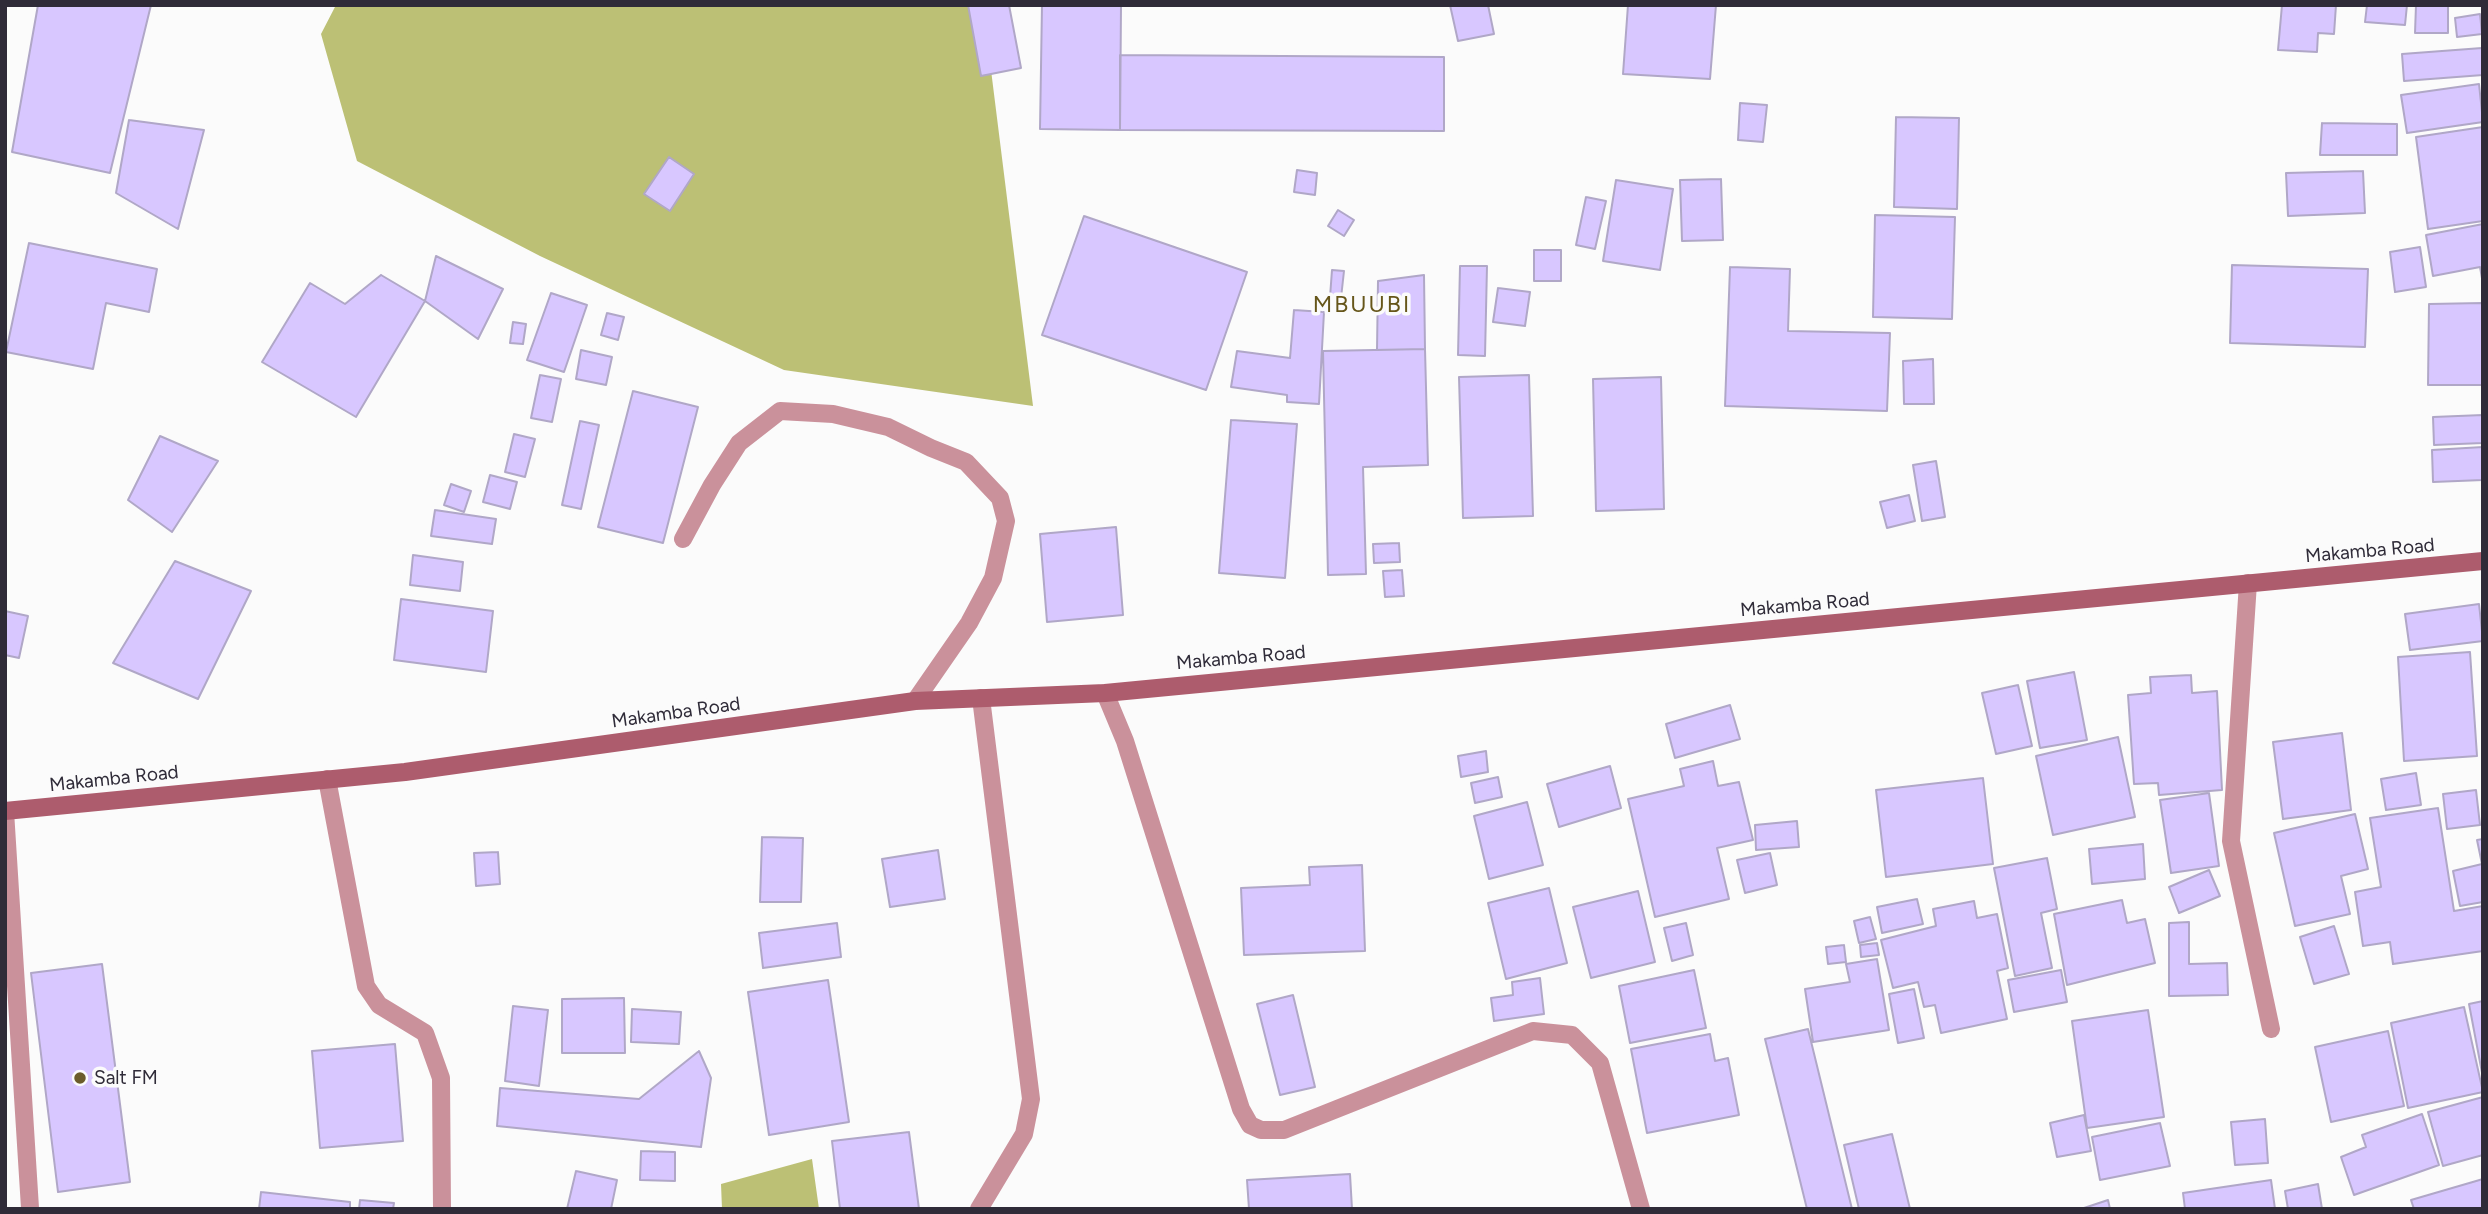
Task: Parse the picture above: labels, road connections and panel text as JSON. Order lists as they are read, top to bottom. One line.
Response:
{"streets":{"street":["Makamba Road"]},"districts":["MBUUBI"],"places":["Salt FM"]}
